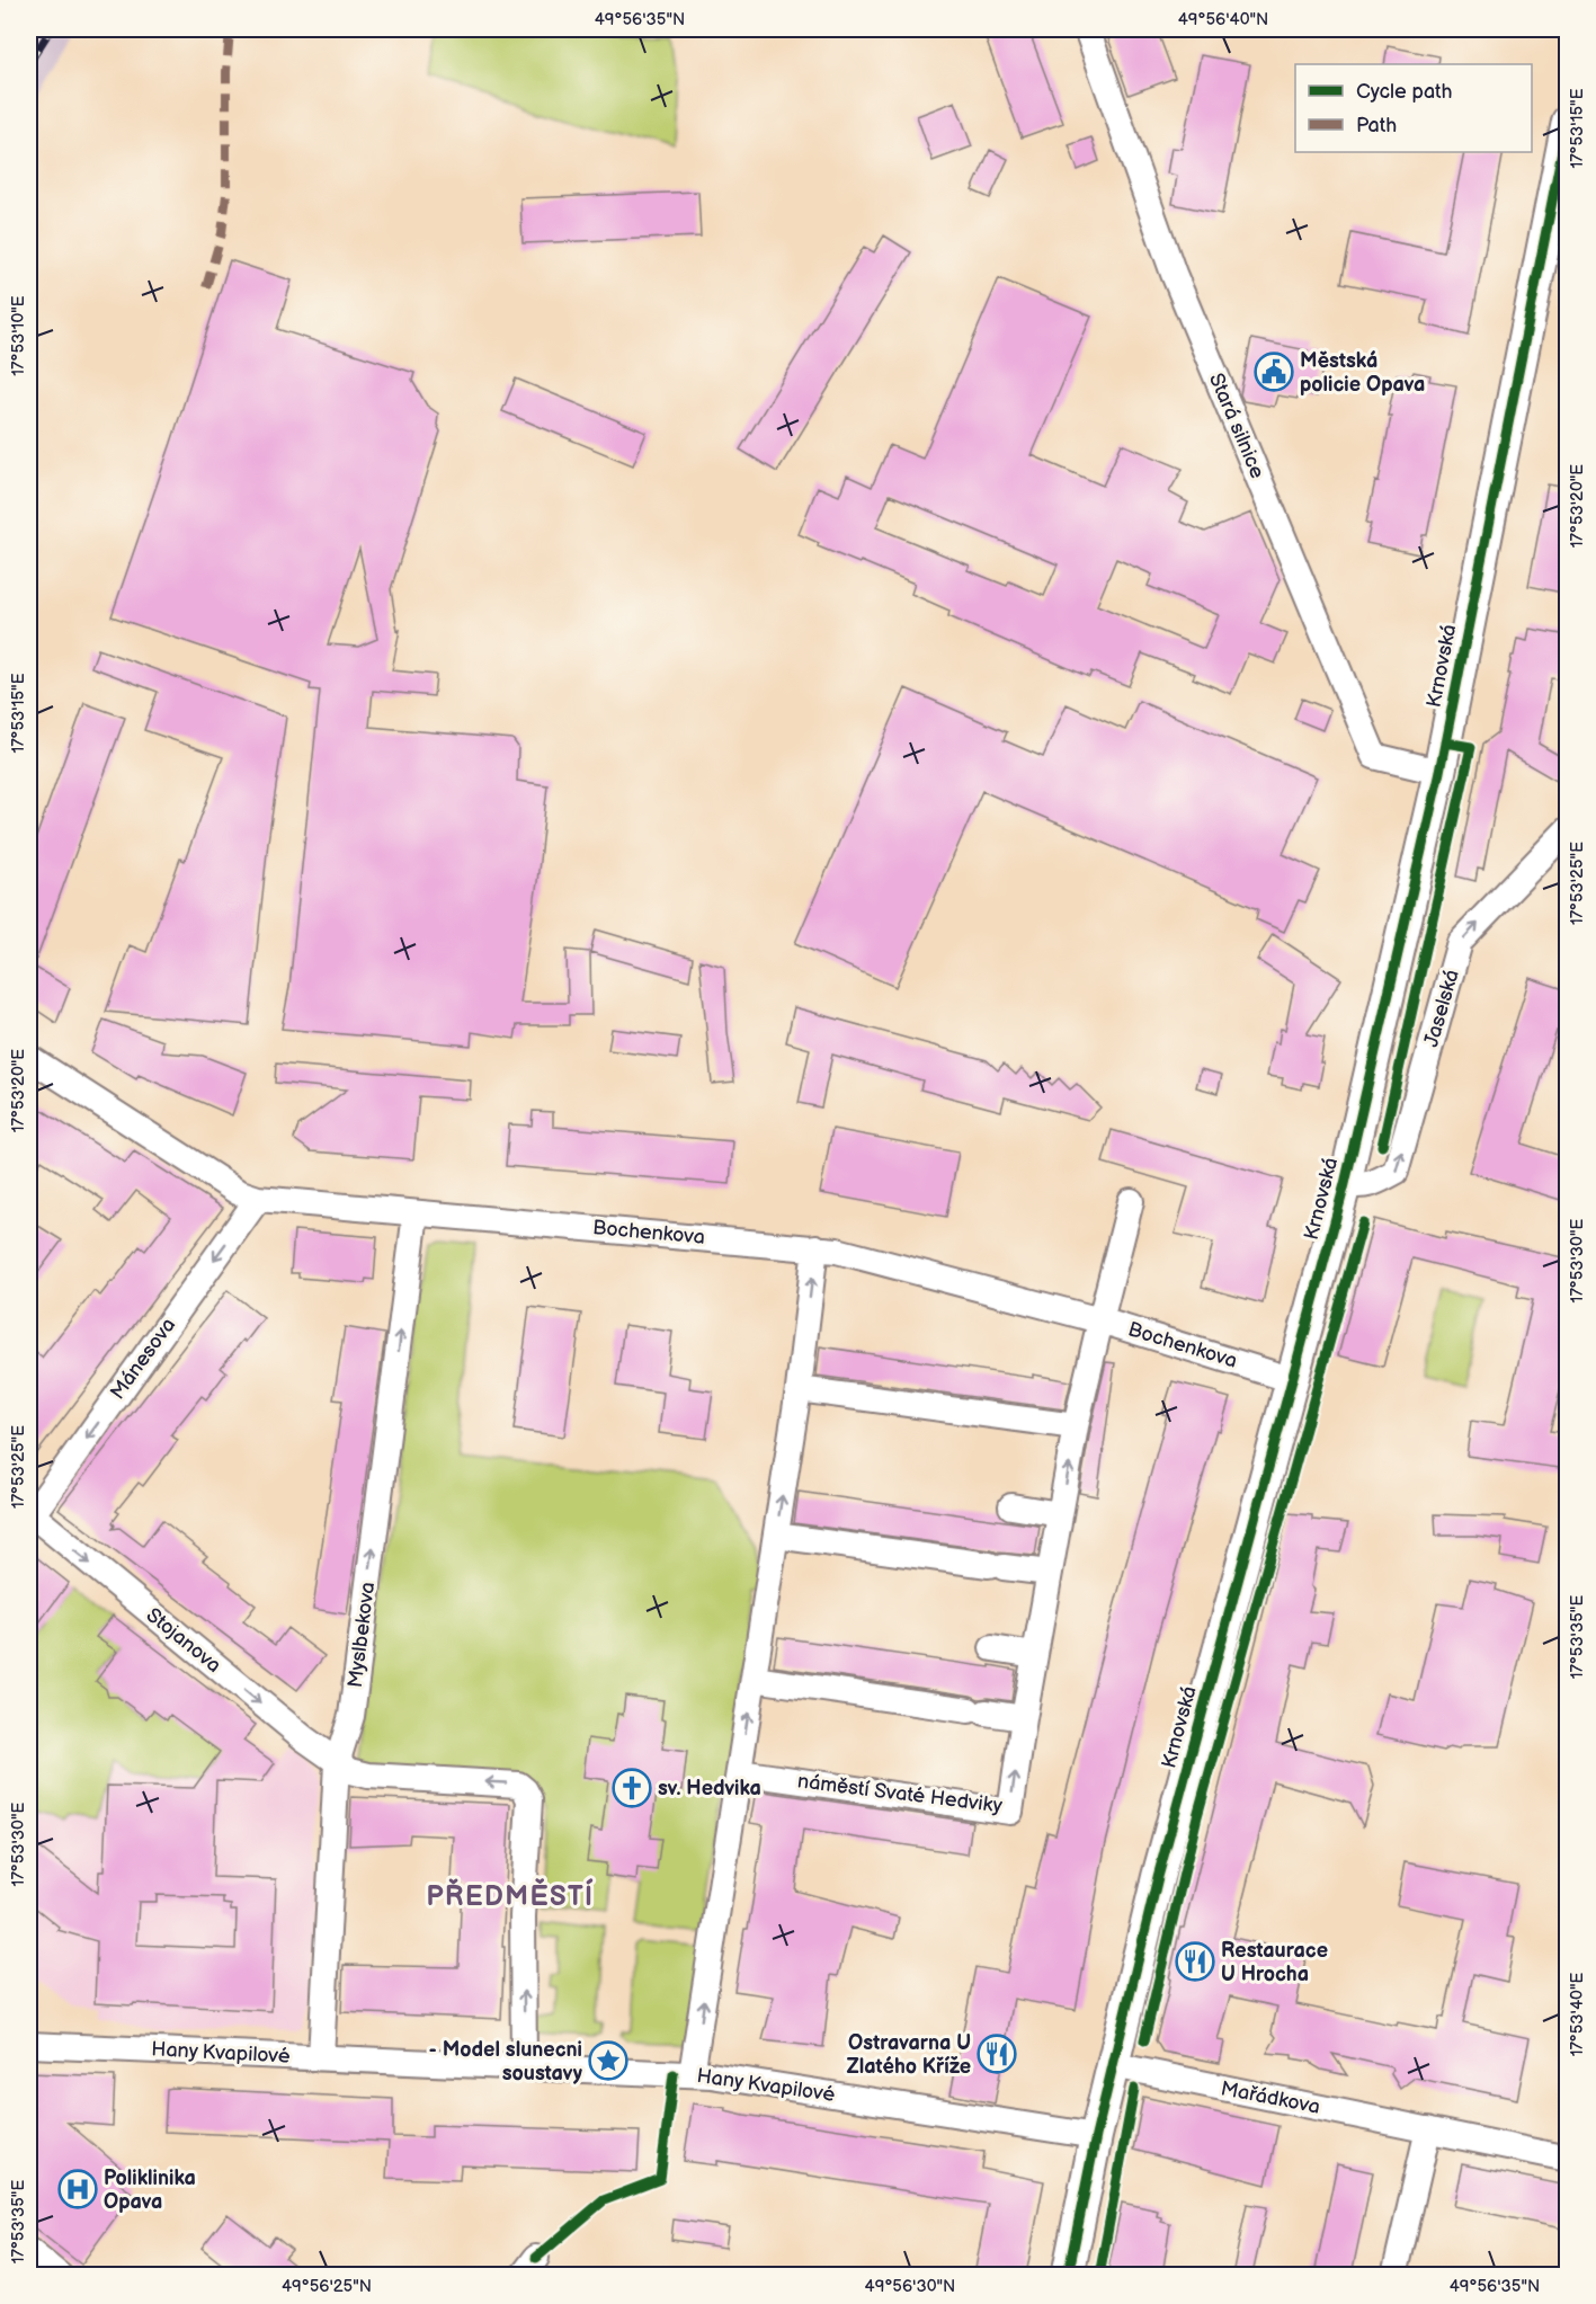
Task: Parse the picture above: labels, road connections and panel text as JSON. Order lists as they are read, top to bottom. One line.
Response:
{"streets":{"main road":["Krnovská"],"street":["Stará silnice","Jaselská","Bochenkova","Mánesova","Myslbekova","Stojanova","náměstí Svaté Hedviky","Hany Kvapilové","Mařádkova"]},"crossings":[["Stará silnice","Krnovská"],["Krnovská","Jaselská"],["Krnovská","Bochenkova"],["Krnovská","Hany Kvapilové"],["Krnovská","Mařádkova"],["Bochenkova","Mánesova"],["Bochenkova","Myslbekova"],["Bochenkova","náměstí Svaté Hedviky"],["Mánesova","Stojanova"],["Myslbekova","Stojanova"],["Myslbekova","Hany Kvapilové"]],"one_way":["Jaselská","Mánesova","Myslbekova","Stojanova"],"districts":["PŘEDMĚSTÍ"],"places":{"public building":["Městská policie Opava"],"church":["sv. Hedvika"],"restaurant":["Restaurace U Hrocha","Ostravarna U Zlatého Kříže"],"place":["- Model slunecni soustavy"],"hospital":["Poliklinika Opava"]},"legend":["Cycle path","Path"],"coordinates":["49°56'35\"N","49°56'40\"N","17°53'15\"E","17°53'10\"E","17°53'20\"E","17°53'25\"E","17°53'30\"E","17°53'35\"E","17°53'40\"E","49°56'25\"N","49°56'30\"N"]}
